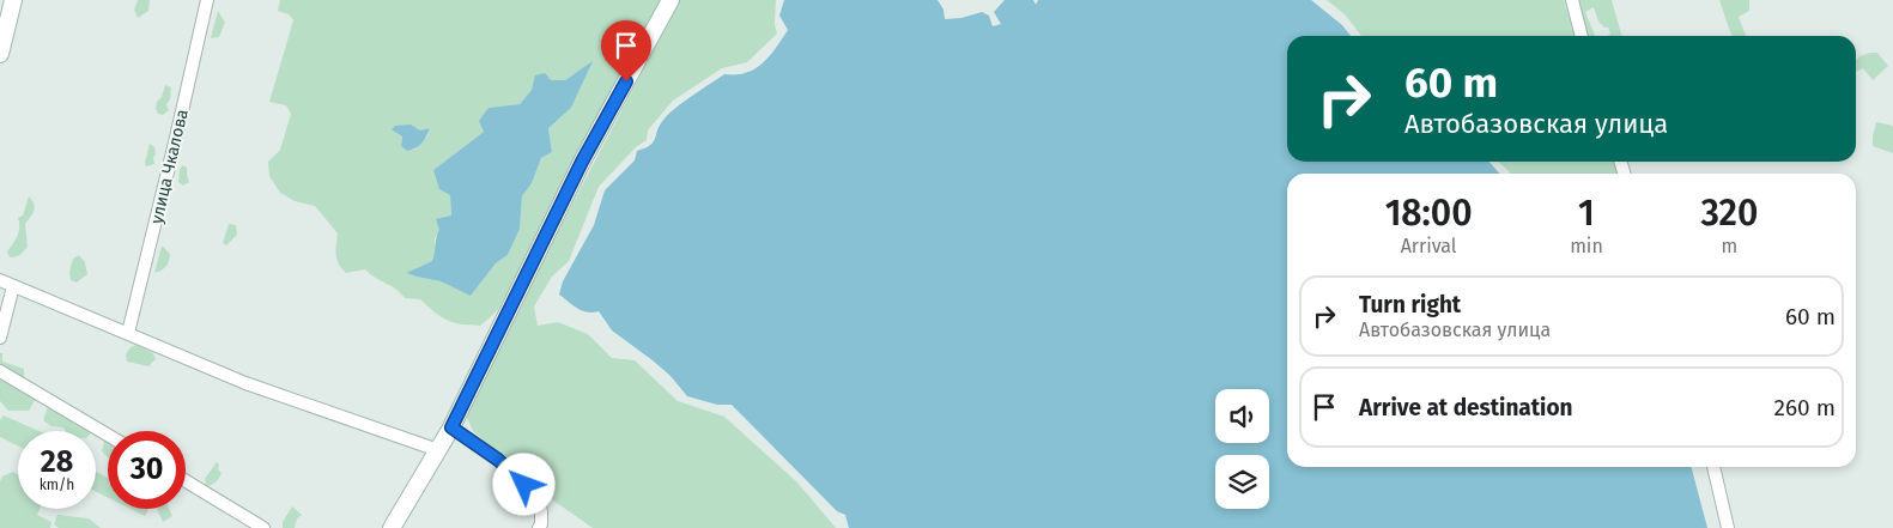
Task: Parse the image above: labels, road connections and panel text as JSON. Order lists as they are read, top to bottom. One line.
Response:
{"streets":{"street":["улица Чкалова"]},"page":{"turn":["60 m","Автобазовская улица"],"eta":["18:00","Arrival","1","min","320","m"],"list":[{"name":"Turn right","note":"Автобазовская улица","value":"60 m"},{"name":"Arrive at destination","value":"260 m"}],"speed":"28 km/h","limit":"30"}}
